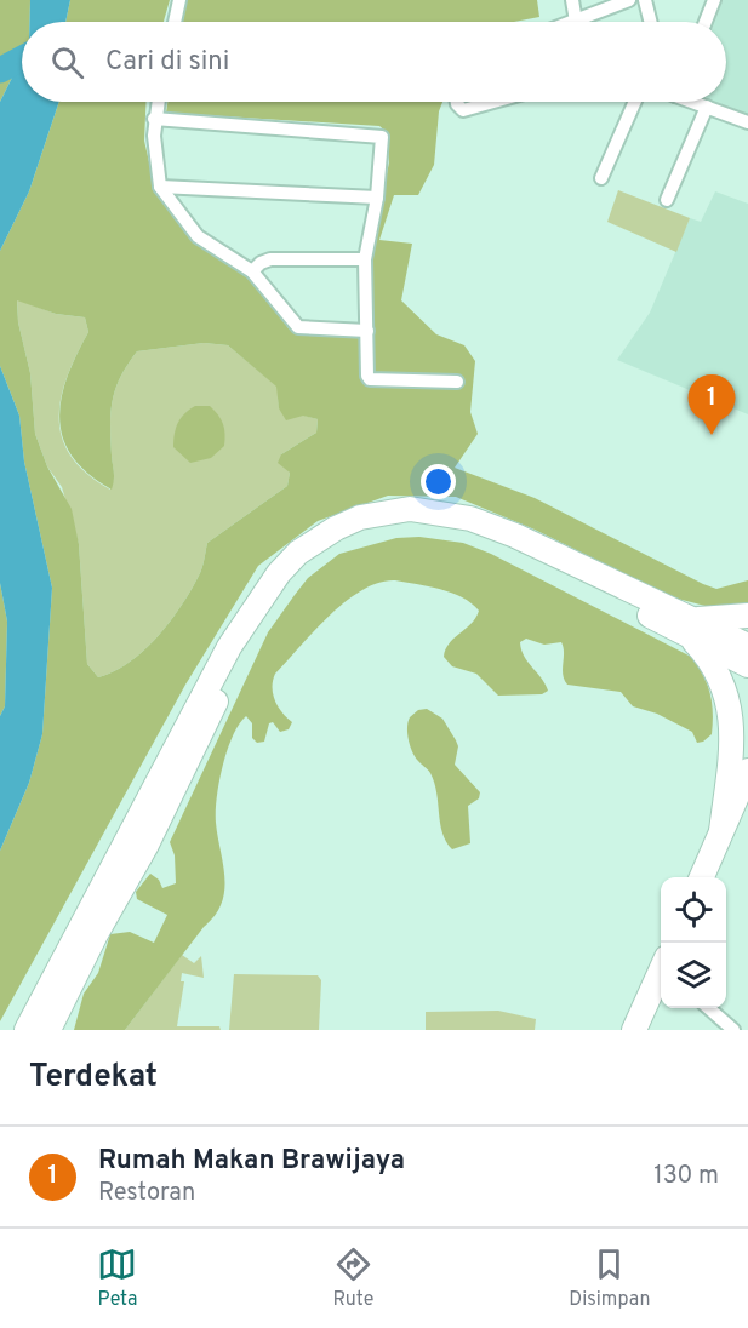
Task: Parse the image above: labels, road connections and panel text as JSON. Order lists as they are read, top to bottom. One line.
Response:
{"page":{"search":"Cari di sini","pins":"1","heading":"Terdekat","list":[{"mark":"1","name":"Rumah Makan Brawijaya","note":"Restoran","value":"130 m"}],"nav":["Peta","Rute","Disimpan"]}}
